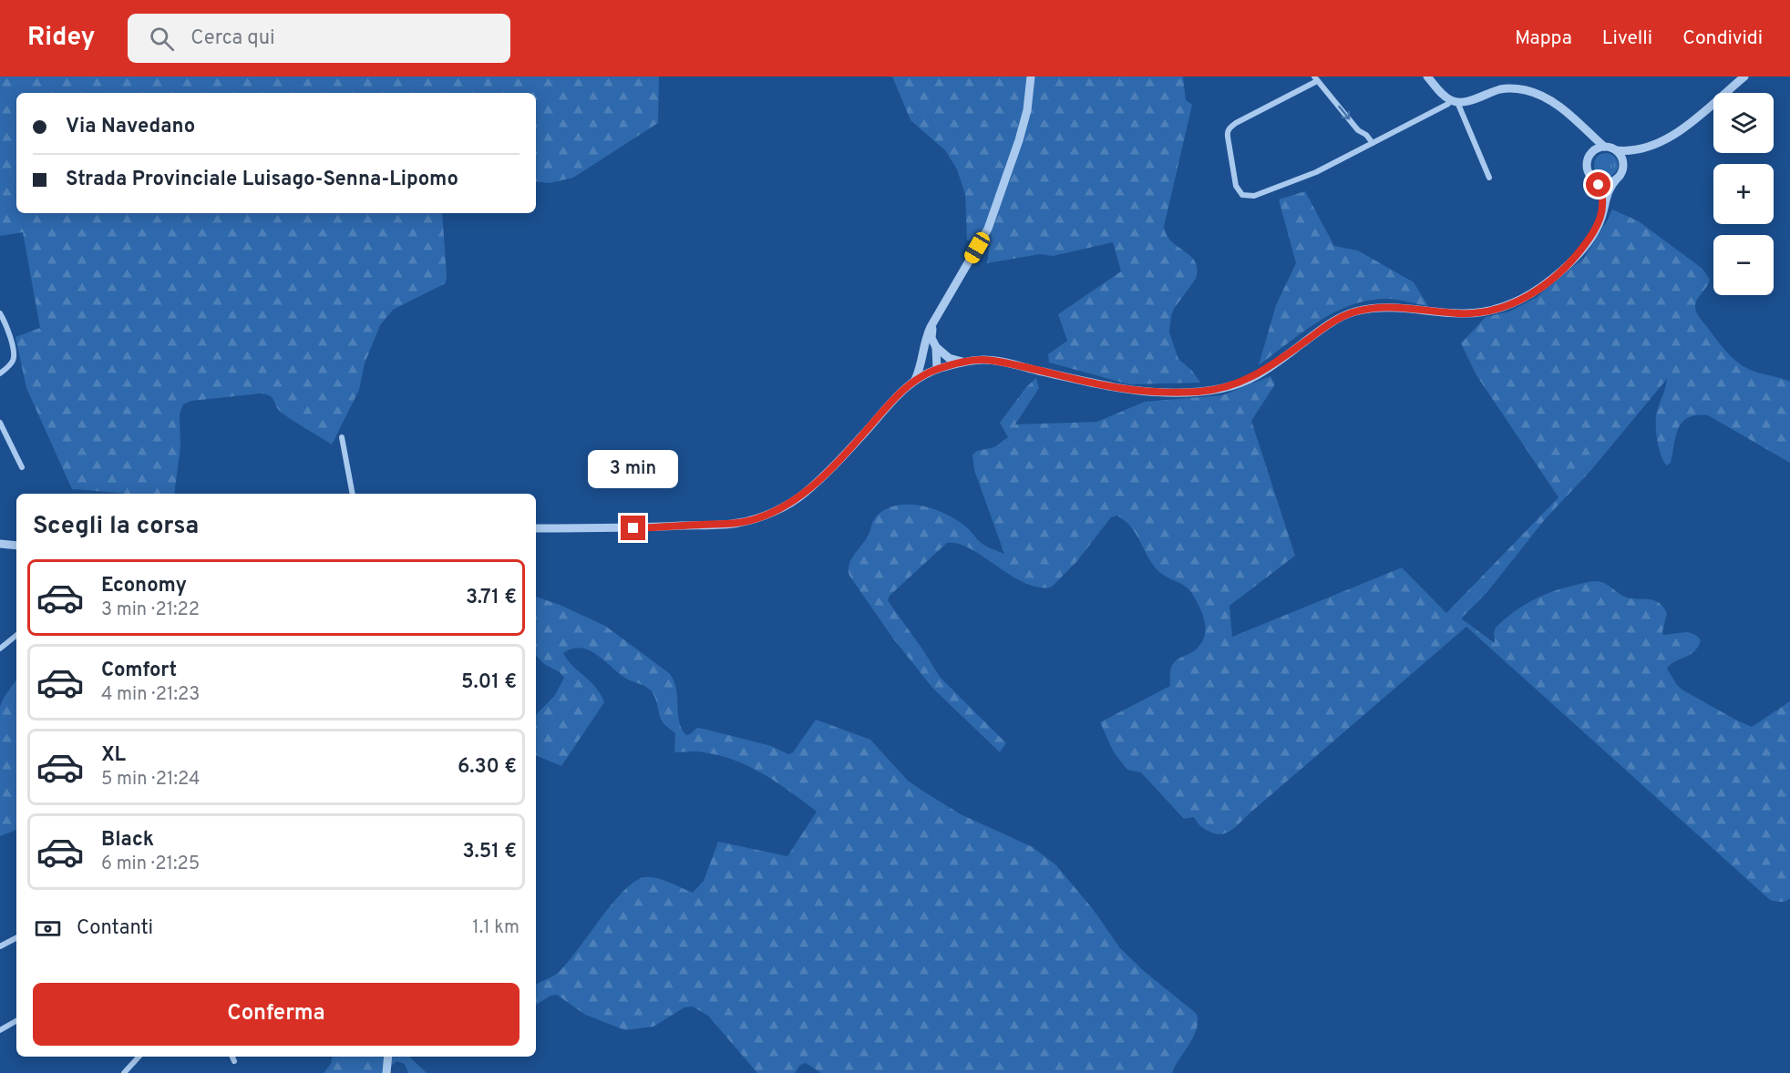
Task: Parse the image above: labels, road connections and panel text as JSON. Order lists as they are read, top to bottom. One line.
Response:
{"page":{"header":"Ridey","search":"Cerca qui","nav":["Mappa","Livelli","Condividi"],"map_buttons":["+","−"],"banner":["Via Navedano","Strada Provinciale Luisago-Senna-Lipomo"],"bubble":"3 min","heading":"Scegli la corsa","list":[{"name":"Economy","note":"3 min · 21:22","value":"3.71 €"},{"name":"Comfort","note":"4 min · 21:23","value":"5.01 €"},{"name":"XL","note":"5 min · 21:24","value":"6.30 €"},{"name":"Black","note":"6 min · 21:25","value":"3.51 €"}],"pay":["Contanti","1.1 km"],"buttons":"Conferma"}}
